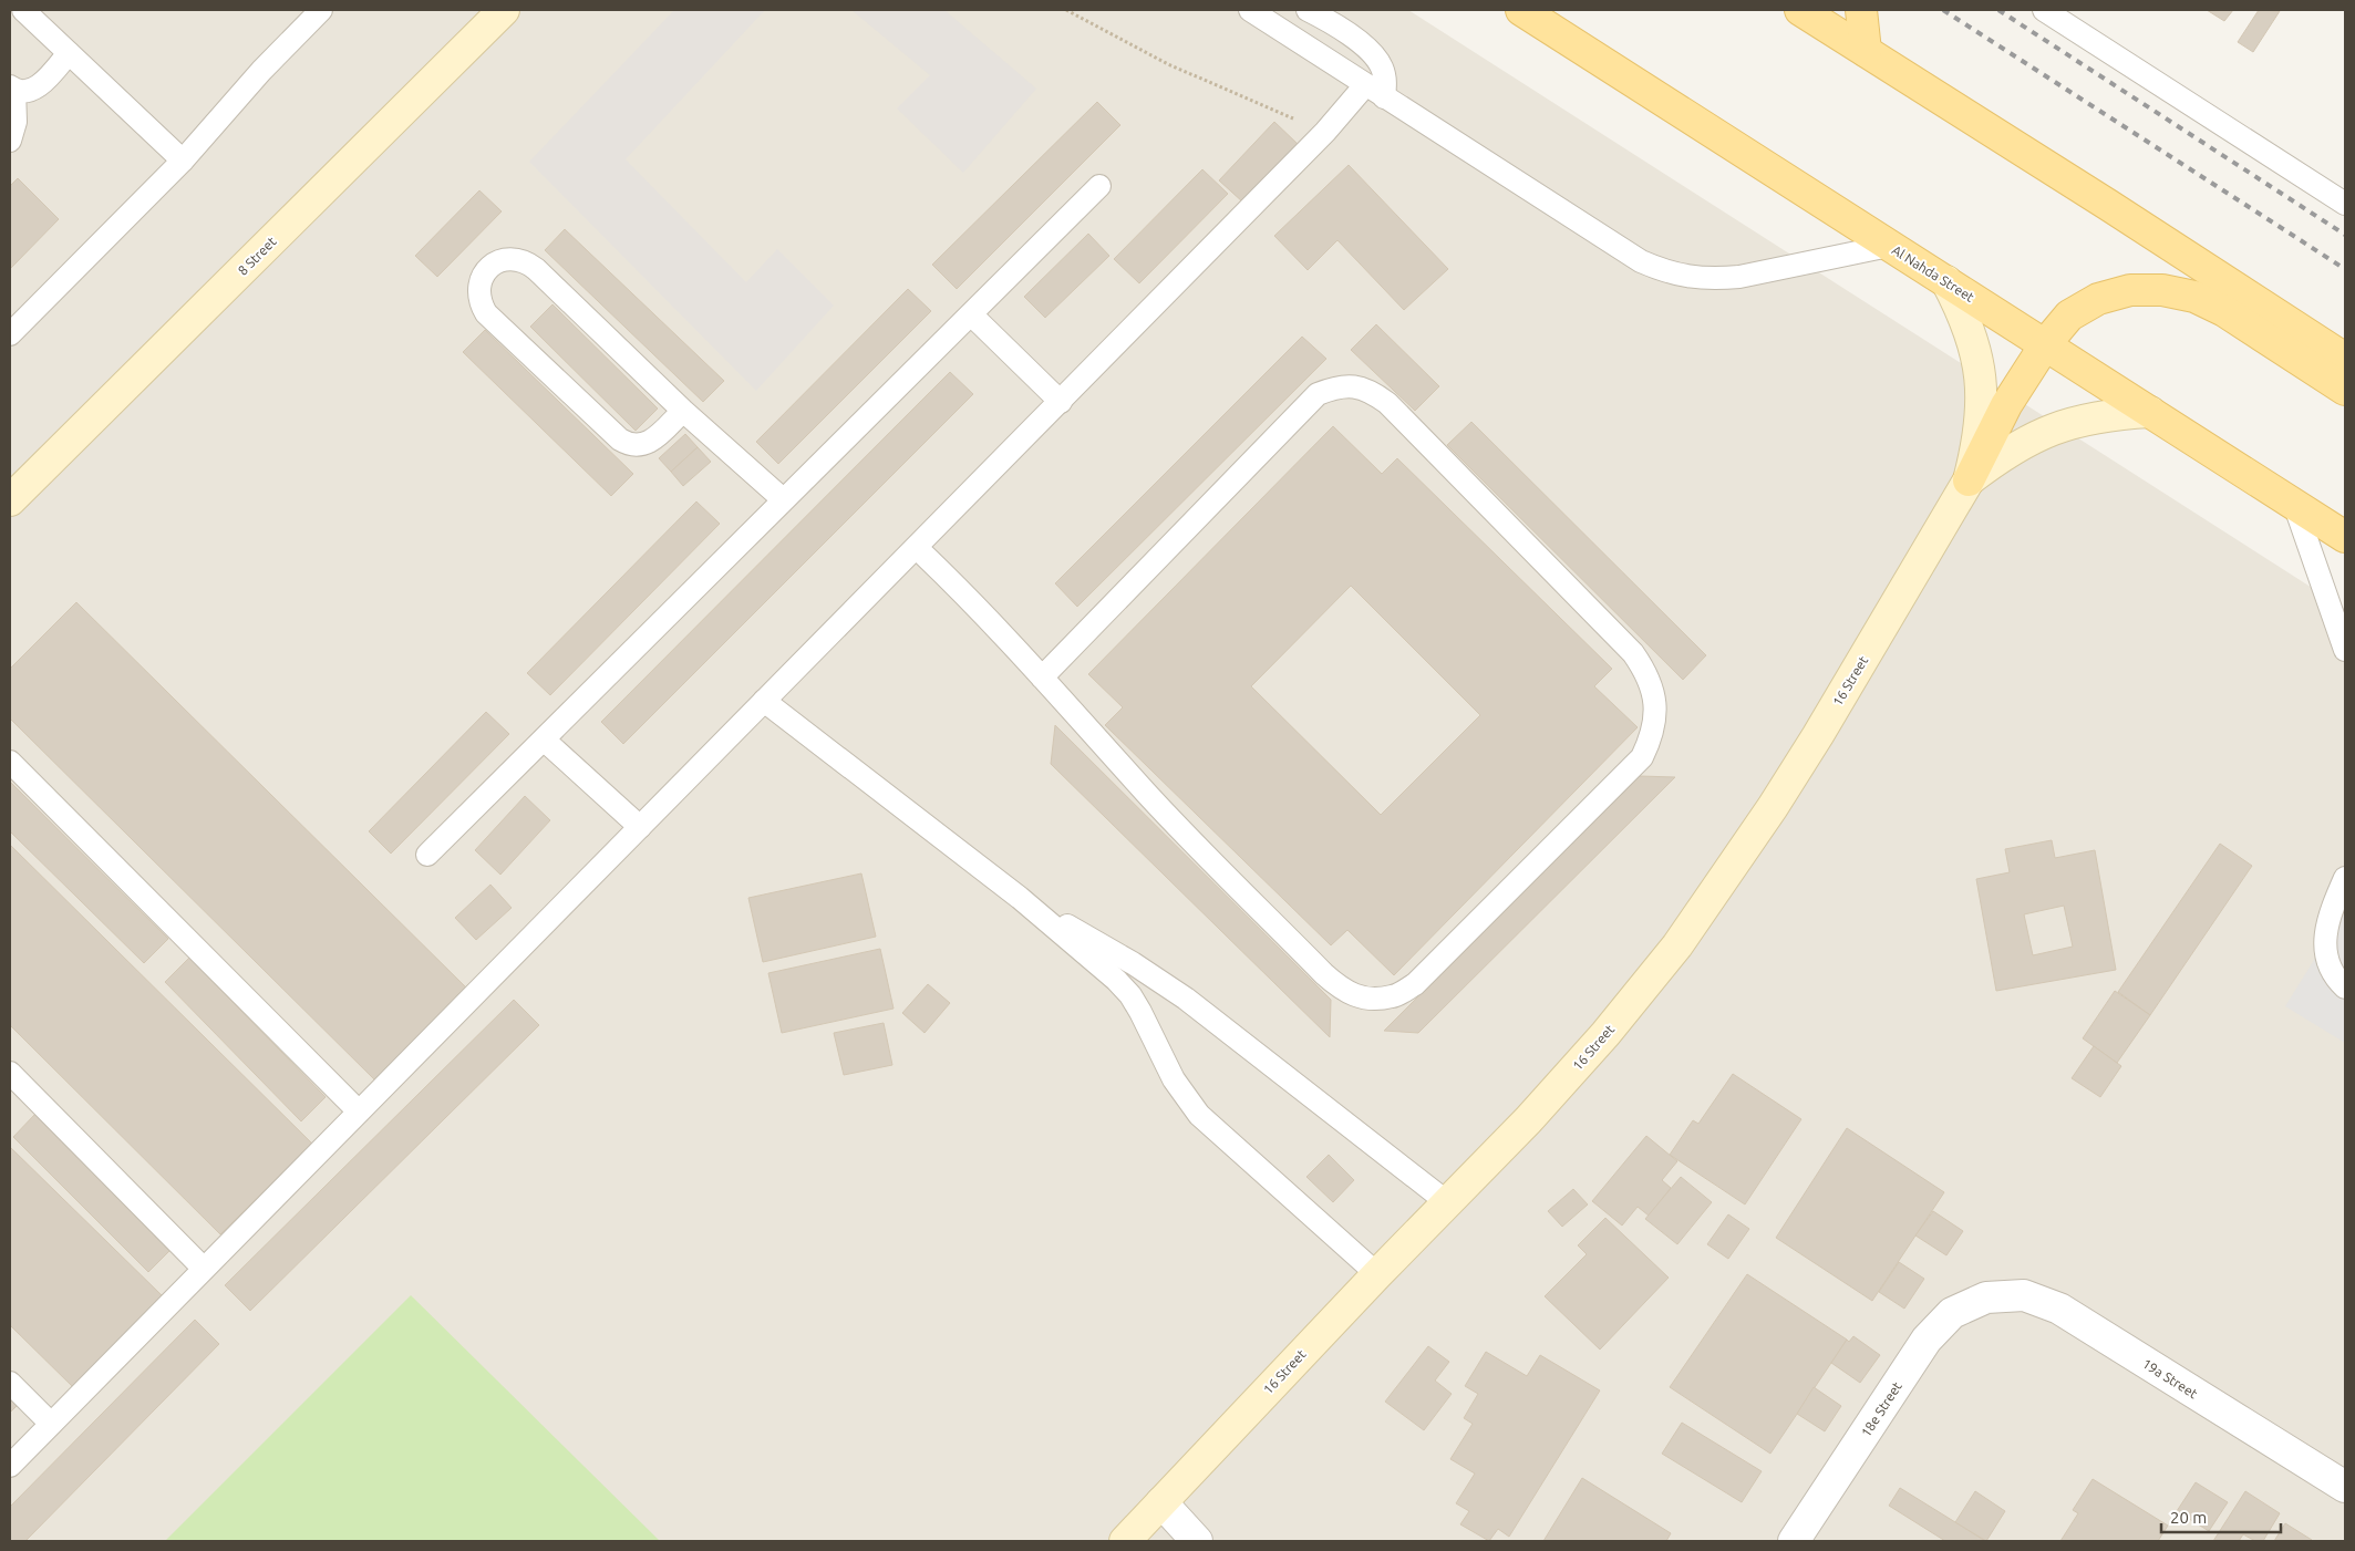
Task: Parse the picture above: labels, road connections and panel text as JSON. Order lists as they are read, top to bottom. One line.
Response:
{"streets":{"main road":["Al Nahda Street"],"street":["8 Street","16 Street","19a Street","18e Street"]},"crossings":[["Al Nahda Street","16 Street"],["19a Street","18e Street"]],"scale_bar":"20 m"}
